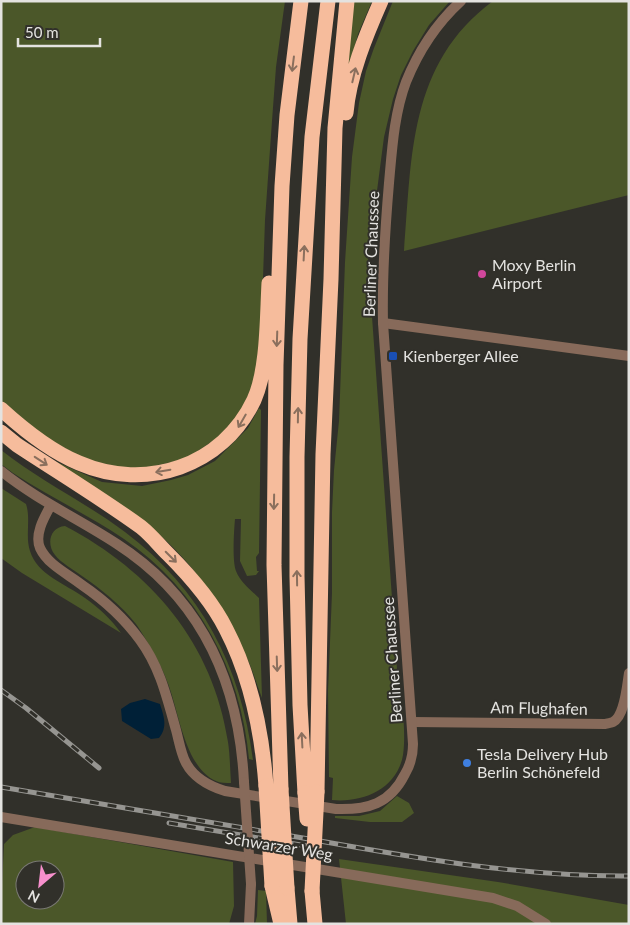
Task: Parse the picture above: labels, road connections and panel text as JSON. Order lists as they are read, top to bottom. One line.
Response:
{"streets":{"street":["Berliner Chaussee","Am Flughafen","Schwarzer Weg"]},"crossings":[["Berliner Chaussee","Am Flughafen"]],"places":{"other":["Moxy Berlin Airport","Tesla Delivery Hub Berlin Schönefeld"],"transit":["Kienberger Allee"]},"scale_bar":"50 m","north":"bottom left"}
